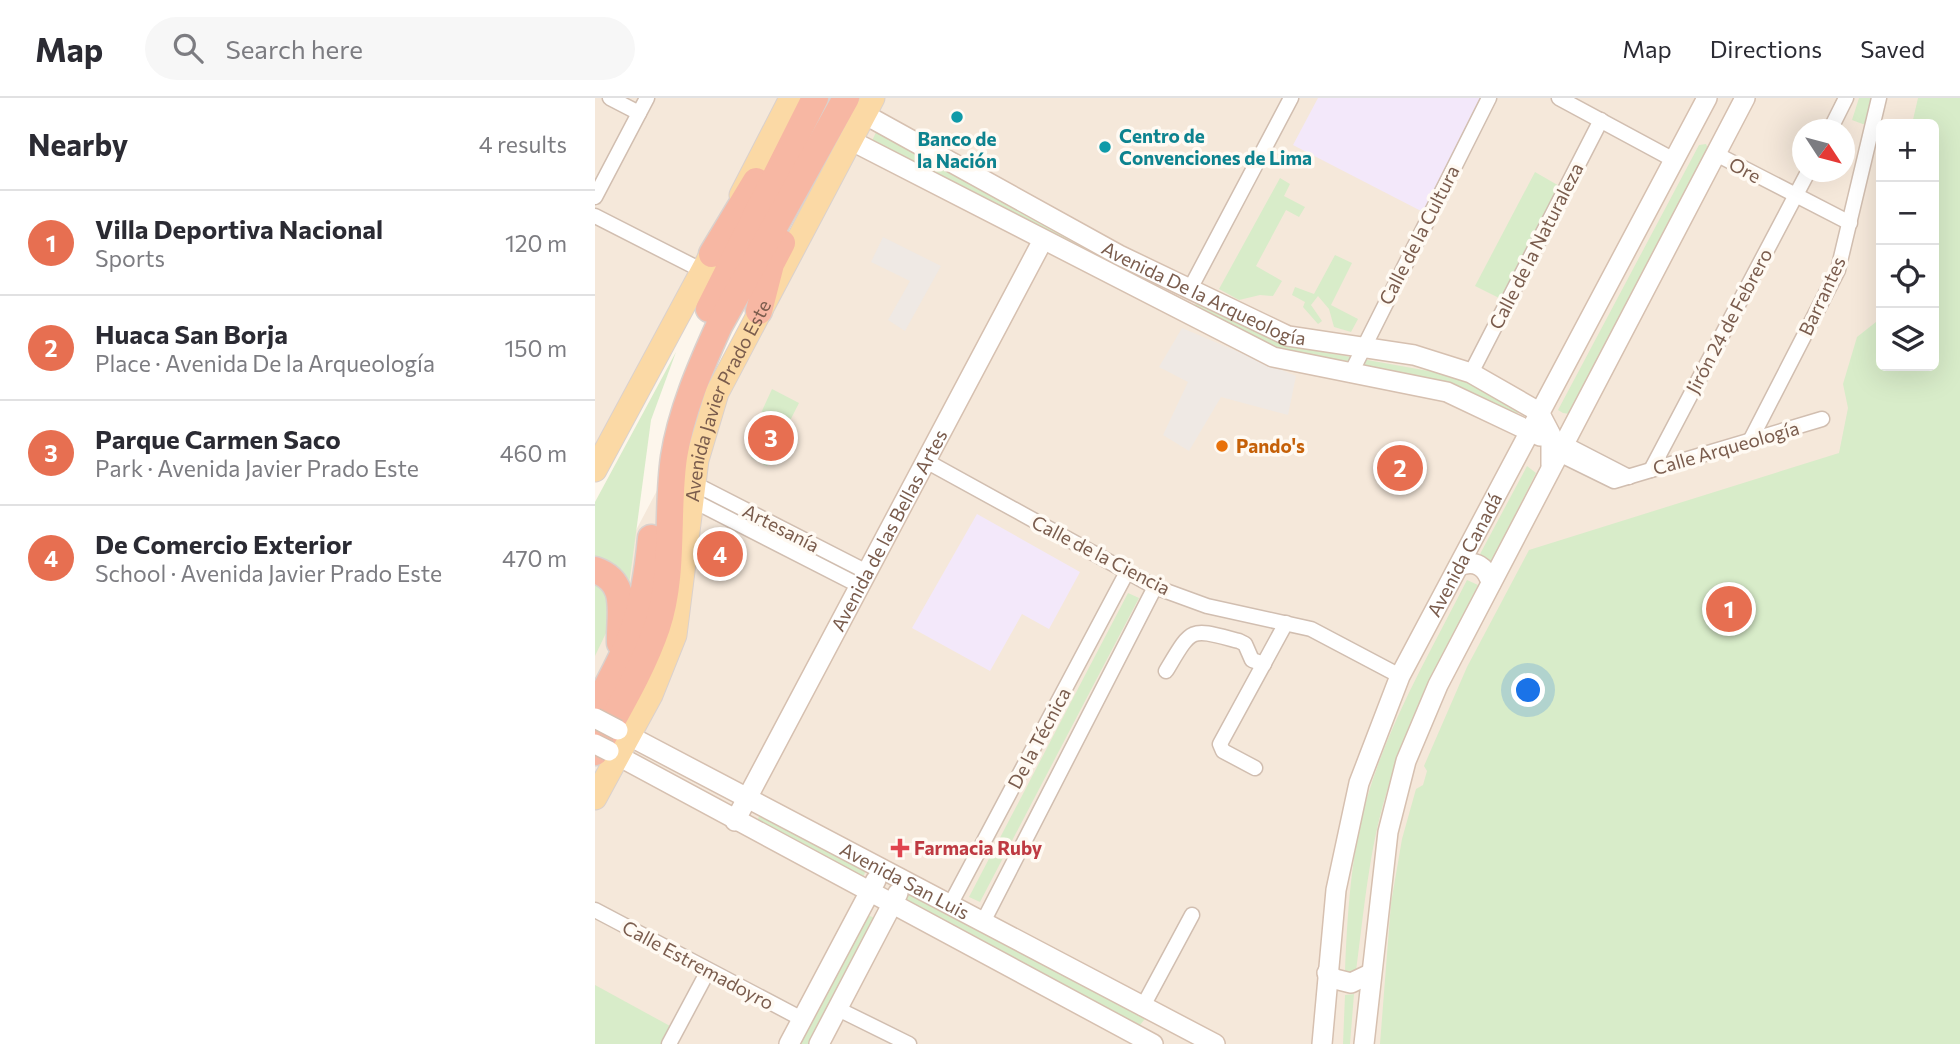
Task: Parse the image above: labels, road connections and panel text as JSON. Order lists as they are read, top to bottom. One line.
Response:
{"streets":{"highway":["Avenida Javier Prado Este"],"main road":["Avenida De la Arqueología","Avenida de las Bellas Artes","Avenida Canadá","Avenida San Luis"],"street":["Ore","Calle de la Cultura","Calle de la Naturaleza","Barrantes","Jirón 24 de Febrero","Calle Arqueología","Artesanía","Calle de la Ciencia","De la Técnica","Calle Estremadoyro"]},"crossings":[["Ore","Barrantes"],["Ore","Jirón 24 de Febrero"],["Calle de la Cultura","Avenida De la Arqueología"],["Calle de la Naturaleza","Avenida De la Arqueología"],["Avenida De la Arqueología","Avenida Javier Prado Este"],["Avenida De la Arqueología","Calle Arqueología"],["Avenida De la Arqueología","Avenida de las Bellas Artes"],["Avenida De la Arqueología","Avenida Canadá"],["Barrantes","Calle Arqueología"],["Jirón 24 de Febrero","Calle Arqueología"],["Avenida Javier Prado Este","Artesanía"],["Avenida Javier Prado Este","Avenida San Luis"],["Calle Arqueología","Avenida Canadá"],["Artesanía","Avenida de las Bellas Artes"],["Avenida de las Bellas Artes","Calle de la Ciencia"],["Avenida de las Bellas Artes","Avenida San Luis"],["Avenida Canadá","Calle de la Ciencia"],["Calle de la Ciencia","De la Técnica"],["De la Técnica","Avenida San Luis"]],"places":{"other":["Banco de la Nación","Centro de Convenciones de Lima","Pando's"],"health":["Farmacia Ruby"]},"north":"bottom right","page":{"header":"Map","search":"Search here","nav":["Map","Directions","Saved"],"heading":["Nearby","4 results"],"map_buttons":["+","−"],"list":[{"mark":"1","name":"Villa Deportiva Nacional","note":"Sports","value":"120 m"},{"mark":"2","name":"Huaca San Borja","note":"Place · Avenida De la Arqueología","value":"150 m"},{"mark":"3","name":"Parque Carmen Saco","note":"Park · Avenida Javier Prado Este","value":"460 m"},{"mark":"4","name":"De Comercio Exterior","note":"School · Avenida Javier Prado Este","value":"470 m"}],"pins":["3","2","4","1"]}}
